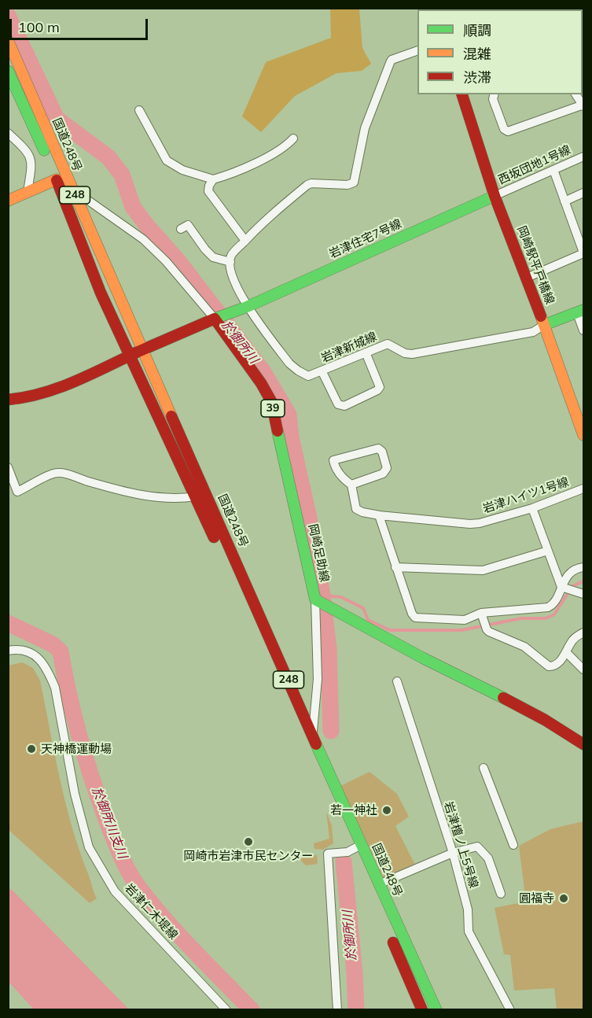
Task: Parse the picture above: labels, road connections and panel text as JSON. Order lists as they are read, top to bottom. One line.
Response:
{"streets":{"main road":["国道248号","248","岩津住宅7号線","岡崎駅平戸橋線","39","岡崎足助線"],"street":["西坂団地1号線","岩津新城線","岩津ハイツ1号線","岩津檀ノ上5号線","岩津仁木堤線"]},"crossings":[["西坂団地1号線","岩津住宅7号線"],["西坂団地1号線","岡崎駅平戸橋線"],["岩津住宅7号線","岡崎駅平戸橋線"],["岩津住宅7号線","岩津新城線"],["岩津住宅7号線","岡崎足助線"],["岡崎駅平戸橋線","岩津新城線"]],"water":["於御所川","於御所川支川"],"places":["天神橋運動場","若一神社","岡崎市岩津市民センター","圓福寺"],"legend":["順調","混雑","渋滞"],"scale_bar":"100 m"}
